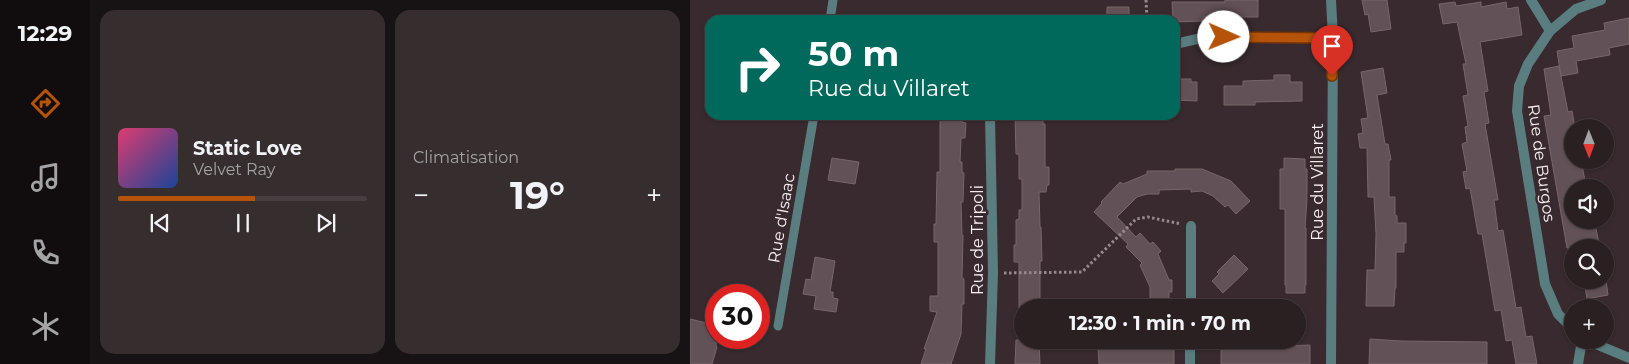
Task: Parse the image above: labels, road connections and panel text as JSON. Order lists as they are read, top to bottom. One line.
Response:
{"streets":{"street":["Rue de Burgos","Rue du Villaret","Rue de Tripoli"],"lane":["Rue d'Isaac"]},"north":"bottom","page":{"tabs":"12:29","tile":"Climatisation","turn":["50 m","Rue du Villaret"],"map_buttons":"+","song":["Static Love","Velvet Ray"],"heat":["−","19°","+"],"limit":"30","trip":"12:30 · 1 min · 70 m"}}
